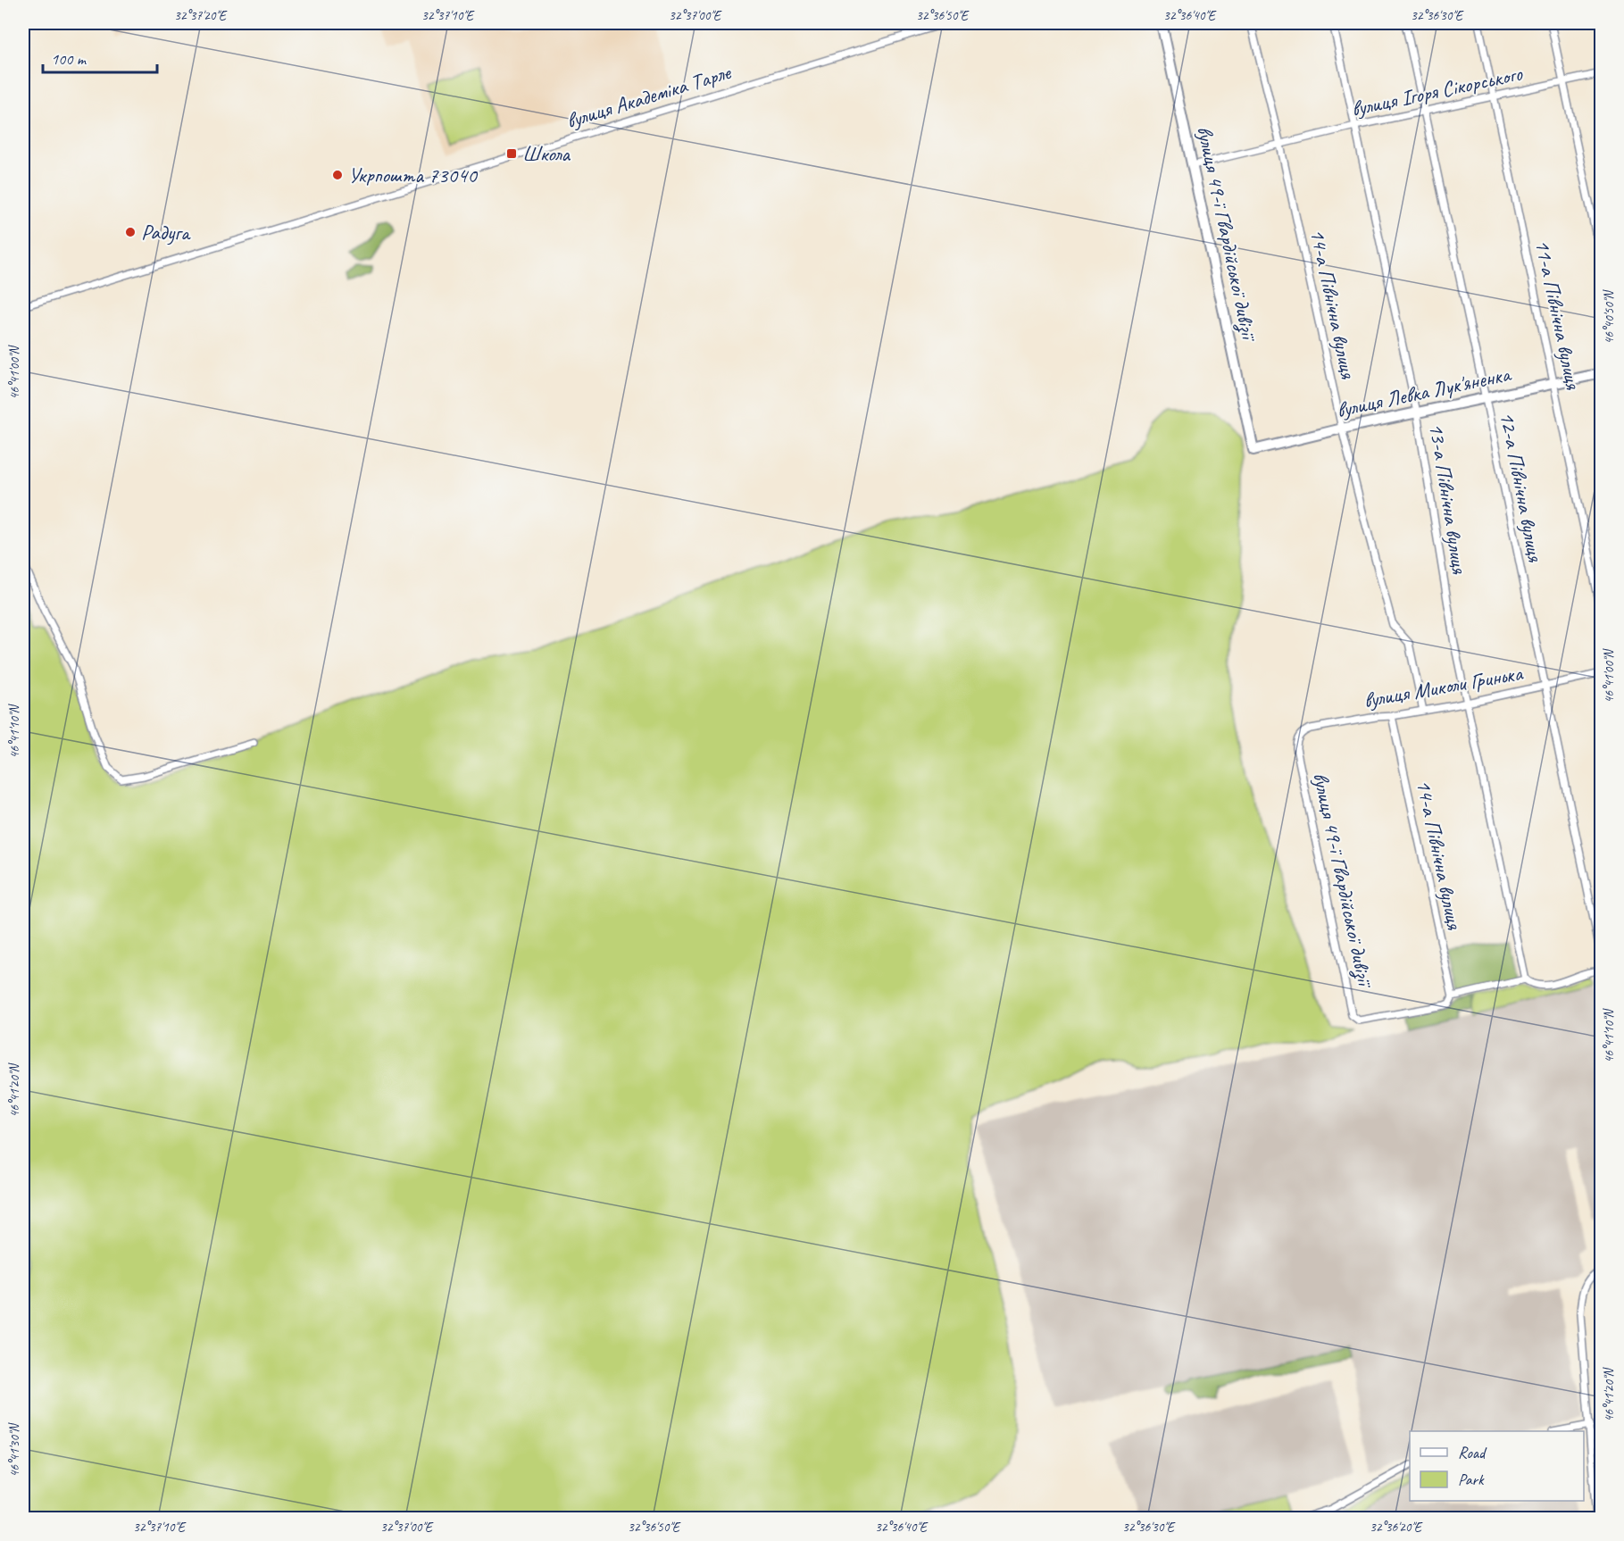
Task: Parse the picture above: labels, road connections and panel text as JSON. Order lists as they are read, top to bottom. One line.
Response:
{"streets":{"street":["вулиця Ігоря Сікорського","вулиця Академіка Тарле","вулиця 49-ї Гвардійської дивізії","14-а Північна вулиця","11-а Північна вулиця","вулиця Левка Лук'яненка","12-а Північна вулиця","13-а Північна вулиця","вулиця Миколи Гринька"]},"crossings":[["вулиця Ігоря Сікорського","вулиця 49-ї Гвардійської дивізії"],["вулиця Ігоря Сікорського","14-а Північна вулиця"],["вулиця Ігоря Сікорського","11-а Північна вулиця"],["вулиця Ігоря Сікорського","12-а Північна вулиця"],["вулиця Ігоря Сікорського","13-а Північна вулиця"],["вулиця 49-ї Гвардійської дивізії","14-а Північна вулиця"],["вулиця 49-ї Гвардійської дивізії","вулиця Левка Лук'яненка"],["вулиця 49-ї Гвардійської дивізії","вулиця Миколи Гринька"],["14-а Північна вулиця","вулиця Левка Лук'яненка"],["14-а Північна вулиця","вулиця Миколи Гринька"],["11-а Північна вулиця","вулиця Левка Лук'яненка"],["вулиця Левка Лук'яненка","12-а Північна вулиця"],["вулиця Левка Лук'яненка","13-а Північна вулиця"],["12-а Північна вулиця","вулиця Миколи Гринька"],["13-а Північна вулиця","вулиця Миколи Гринька"]],"places":{"transit":["Школа"],"other":["Укрпошта 73040","Радуга"]},"legend":["Road","Park"],"scale_bar":"100 m","coordinates":["32°37'20\"E","32°37'10\"E","32°37'00\"E","32°36'50\"E","32°36'40\"E","32°36'30\"E","46°40'50\"N","46°41'00\"N","46°41'10\"N","46°41'20\"N","46°41'30\"N","32°36'20\"E"]}
